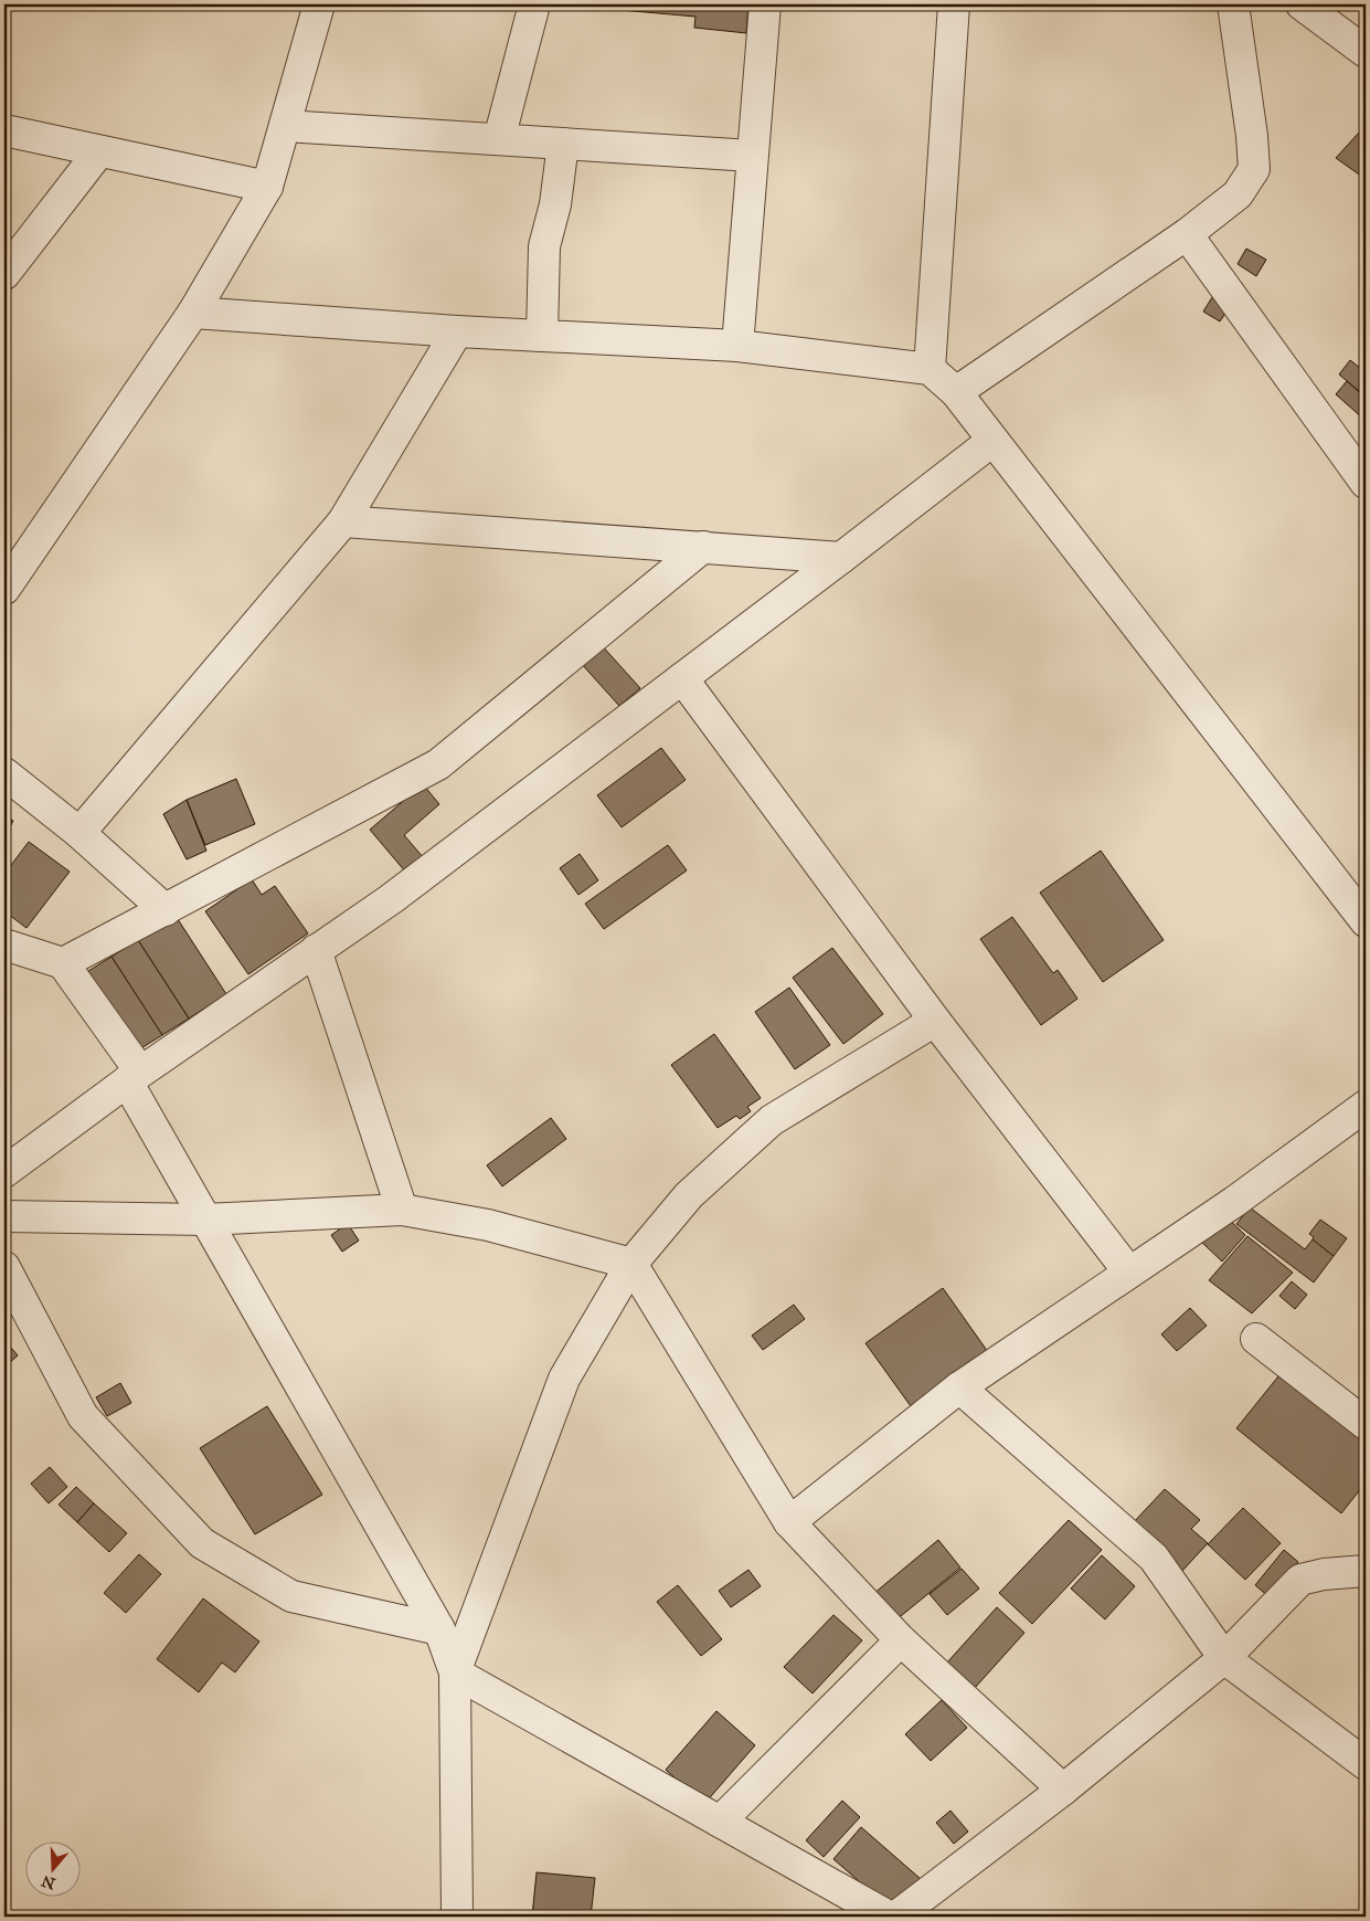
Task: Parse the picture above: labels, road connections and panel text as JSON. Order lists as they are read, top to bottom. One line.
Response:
{"north":"bottom"}
